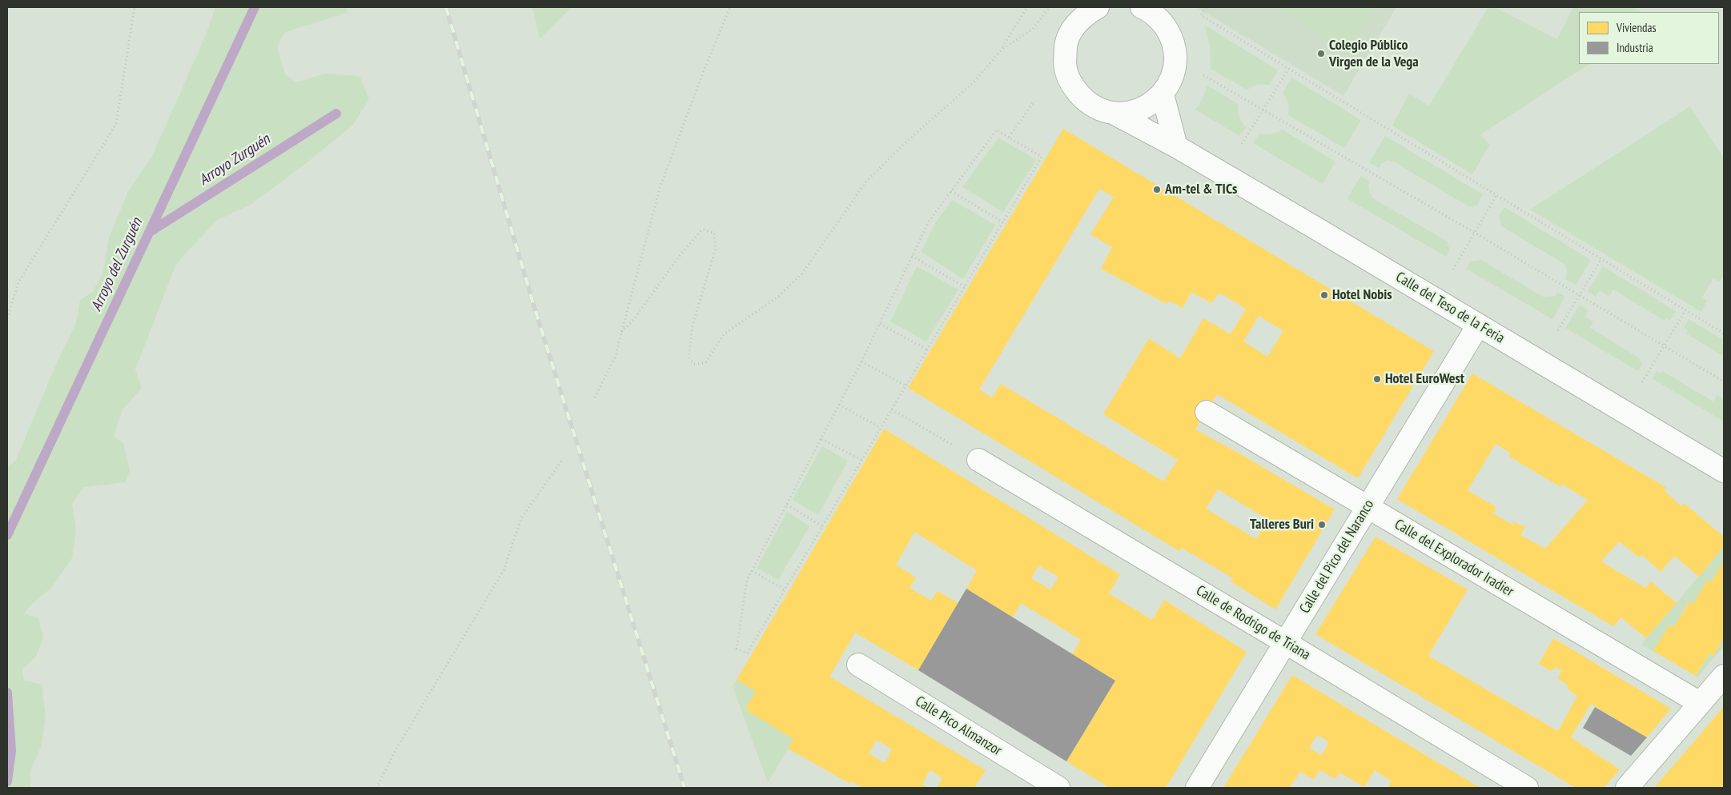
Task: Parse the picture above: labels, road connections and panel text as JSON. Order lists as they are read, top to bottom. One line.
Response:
{"streets":{"street":["Calle del Teso de la Feria","Calle del Pico del Naranco","Calle del Explorador Iradier","Calle de Rodrigo de Triana","Calle Pico Almanzor"]},"crossings":[["Calle del Teso de la Feria","Calle del Pico del Naranco"],["Calle del Pico del Naranco","Calle del Explorador Iradier"],["Calle del Pico del Naranco","Calle de Rodrigo de Triana"]],"water":["Arroyo Zurguén","Arroyo del Zurguén"],"places":["Colegio Público Virgen de la Vega","Am-tel & TICs","Hotel Nobis","Hotel EuroWest","Talleres Buri"],"legend":["Viviendas","Industria"]}
